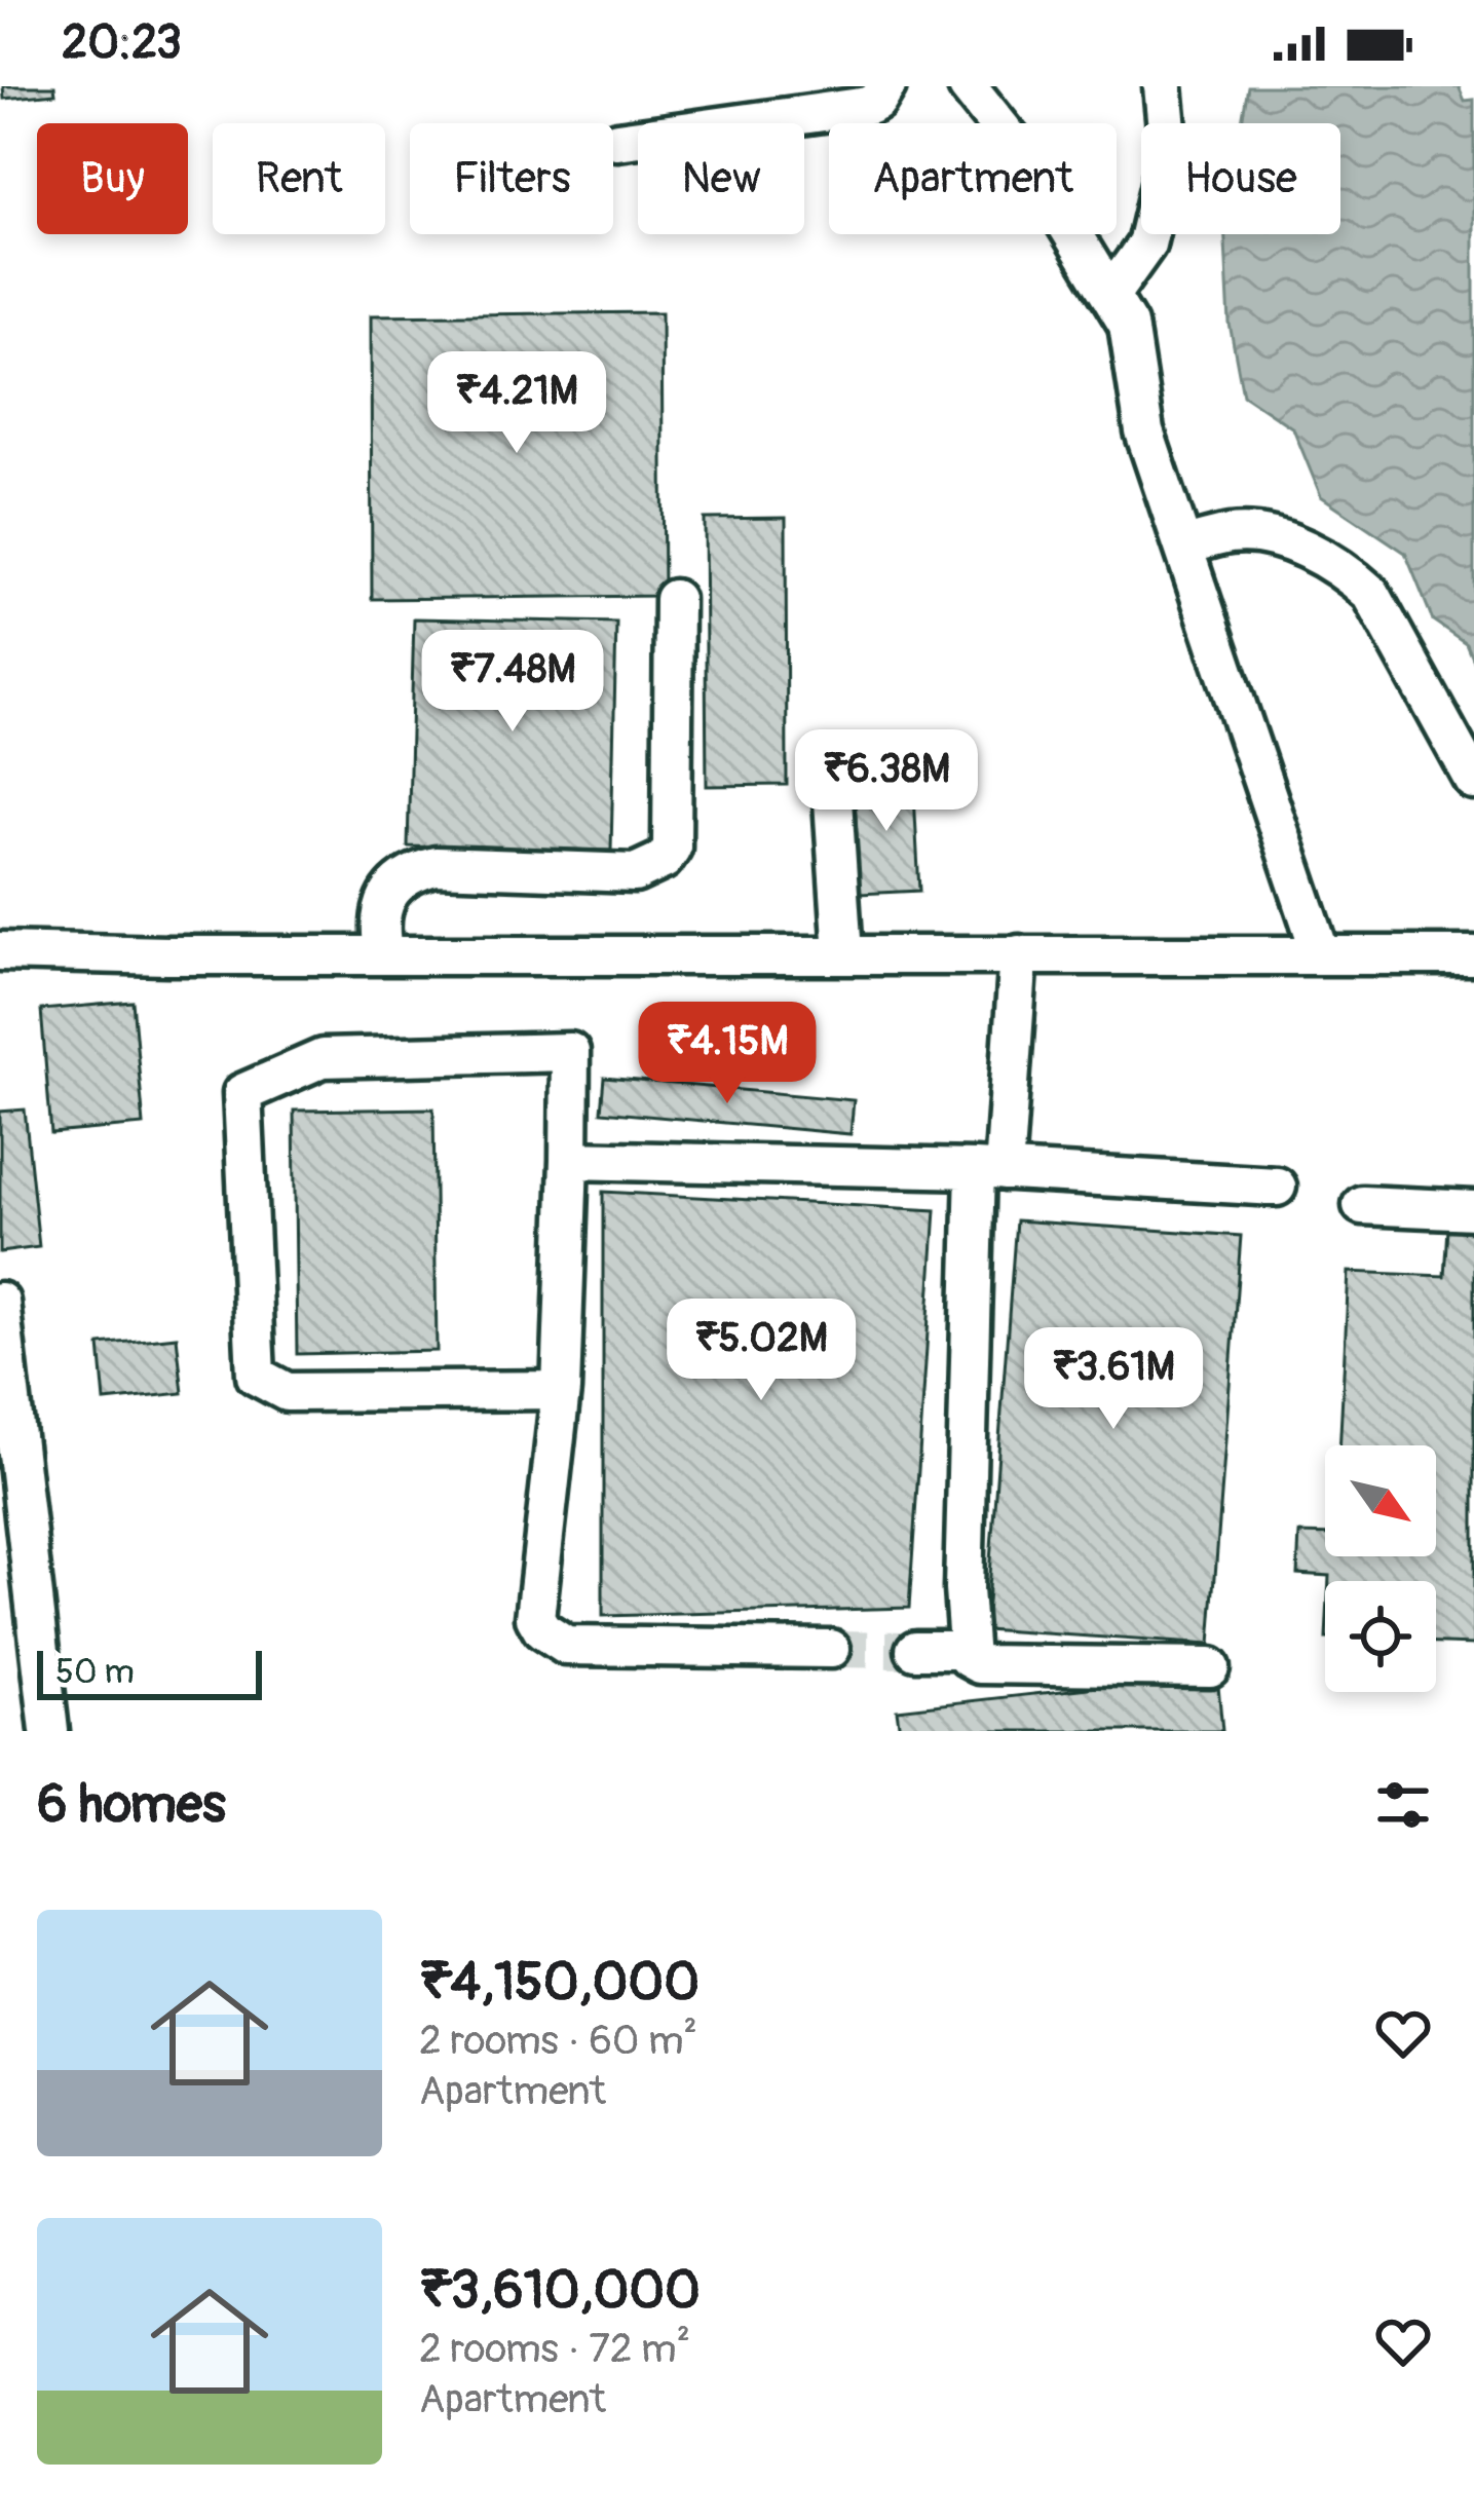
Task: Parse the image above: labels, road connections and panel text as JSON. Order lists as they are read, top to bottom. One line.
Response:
{"scale_bar":"50 m","north":"bottom right","page":{"status":"20:23","chip":["Buy","Rent","Filters","New","Apartment","House"],"price":["₹4.21M","₹7.48M","₹6.38M","₹4.15M","₹5.02M","₹3.61M"],"scale":"50 m","heading":"6 homes","list":[{"name":"₹4,150,000","note":"2 rooms · 60 m² · Apartment"},{"name":"₹3,610,000","note":"2 rooms · 72 m² · Apartment"}]}}
